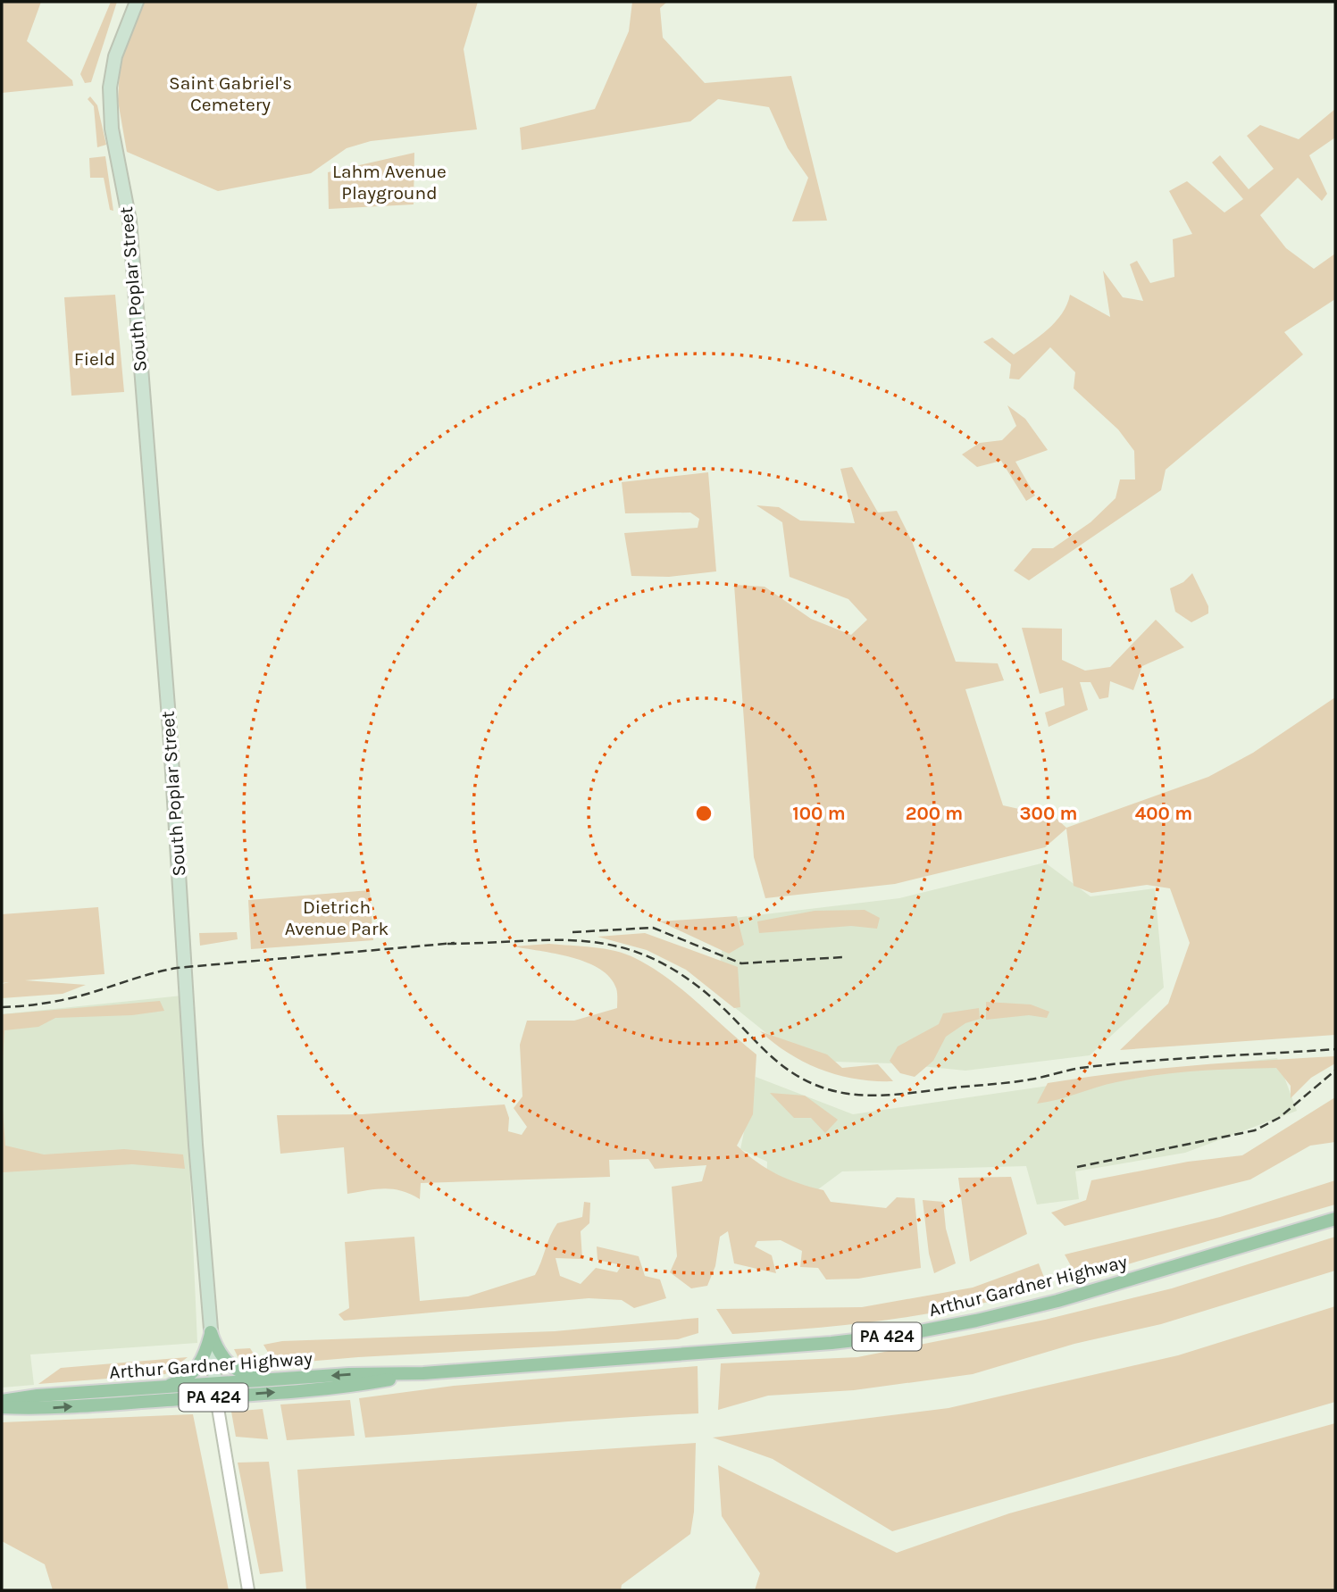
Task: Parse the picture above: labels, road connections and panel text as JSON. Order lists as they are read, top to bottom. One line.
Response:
{"streets":{"main road":["South Poplar Street","Arthur Gardner Highway","PA 424"]},"crossings":[["South Poplar Street","Arthur Gardner Highway"]],"parks":["Saint Gabriel's Cemetery","Lahm Avenue Playground","Field","Dietrich Avenue Park"],"rings":["100 m","200 m","300 m","400 m"]}
